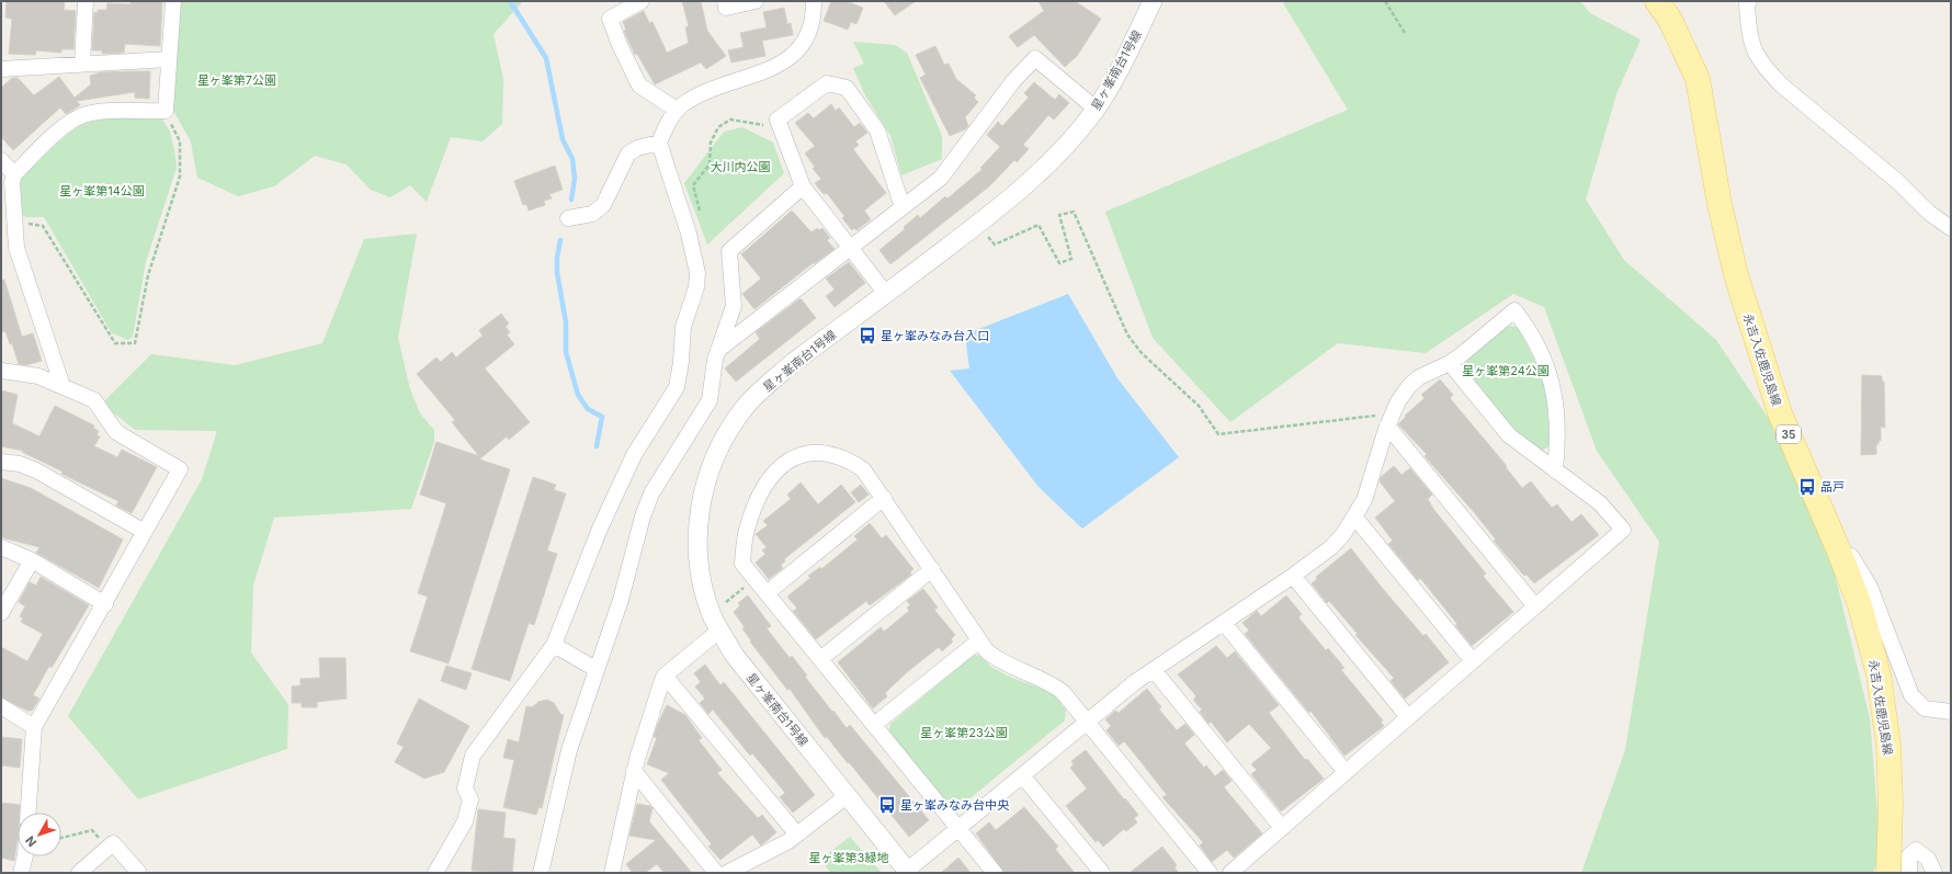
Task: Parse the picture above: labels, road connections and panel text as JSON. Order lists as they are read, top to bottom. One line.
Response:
{"streets":{"main road":["永吉入佐鹿児島線","35"],"street":["星ヶ峯南台1号線"]},"parks":["星ヶ峯第7公園","大川内公園","星ヶ峯第14公園","星ヶ峯第24公園","星ヶ峯第23公園","星ヶ峯第3緑地"],"places":{"bus stop":["星ヶ峯みなみ台入口","品戸","星ヶ峯みなみ台中央"]},"north":"bottom left"}
